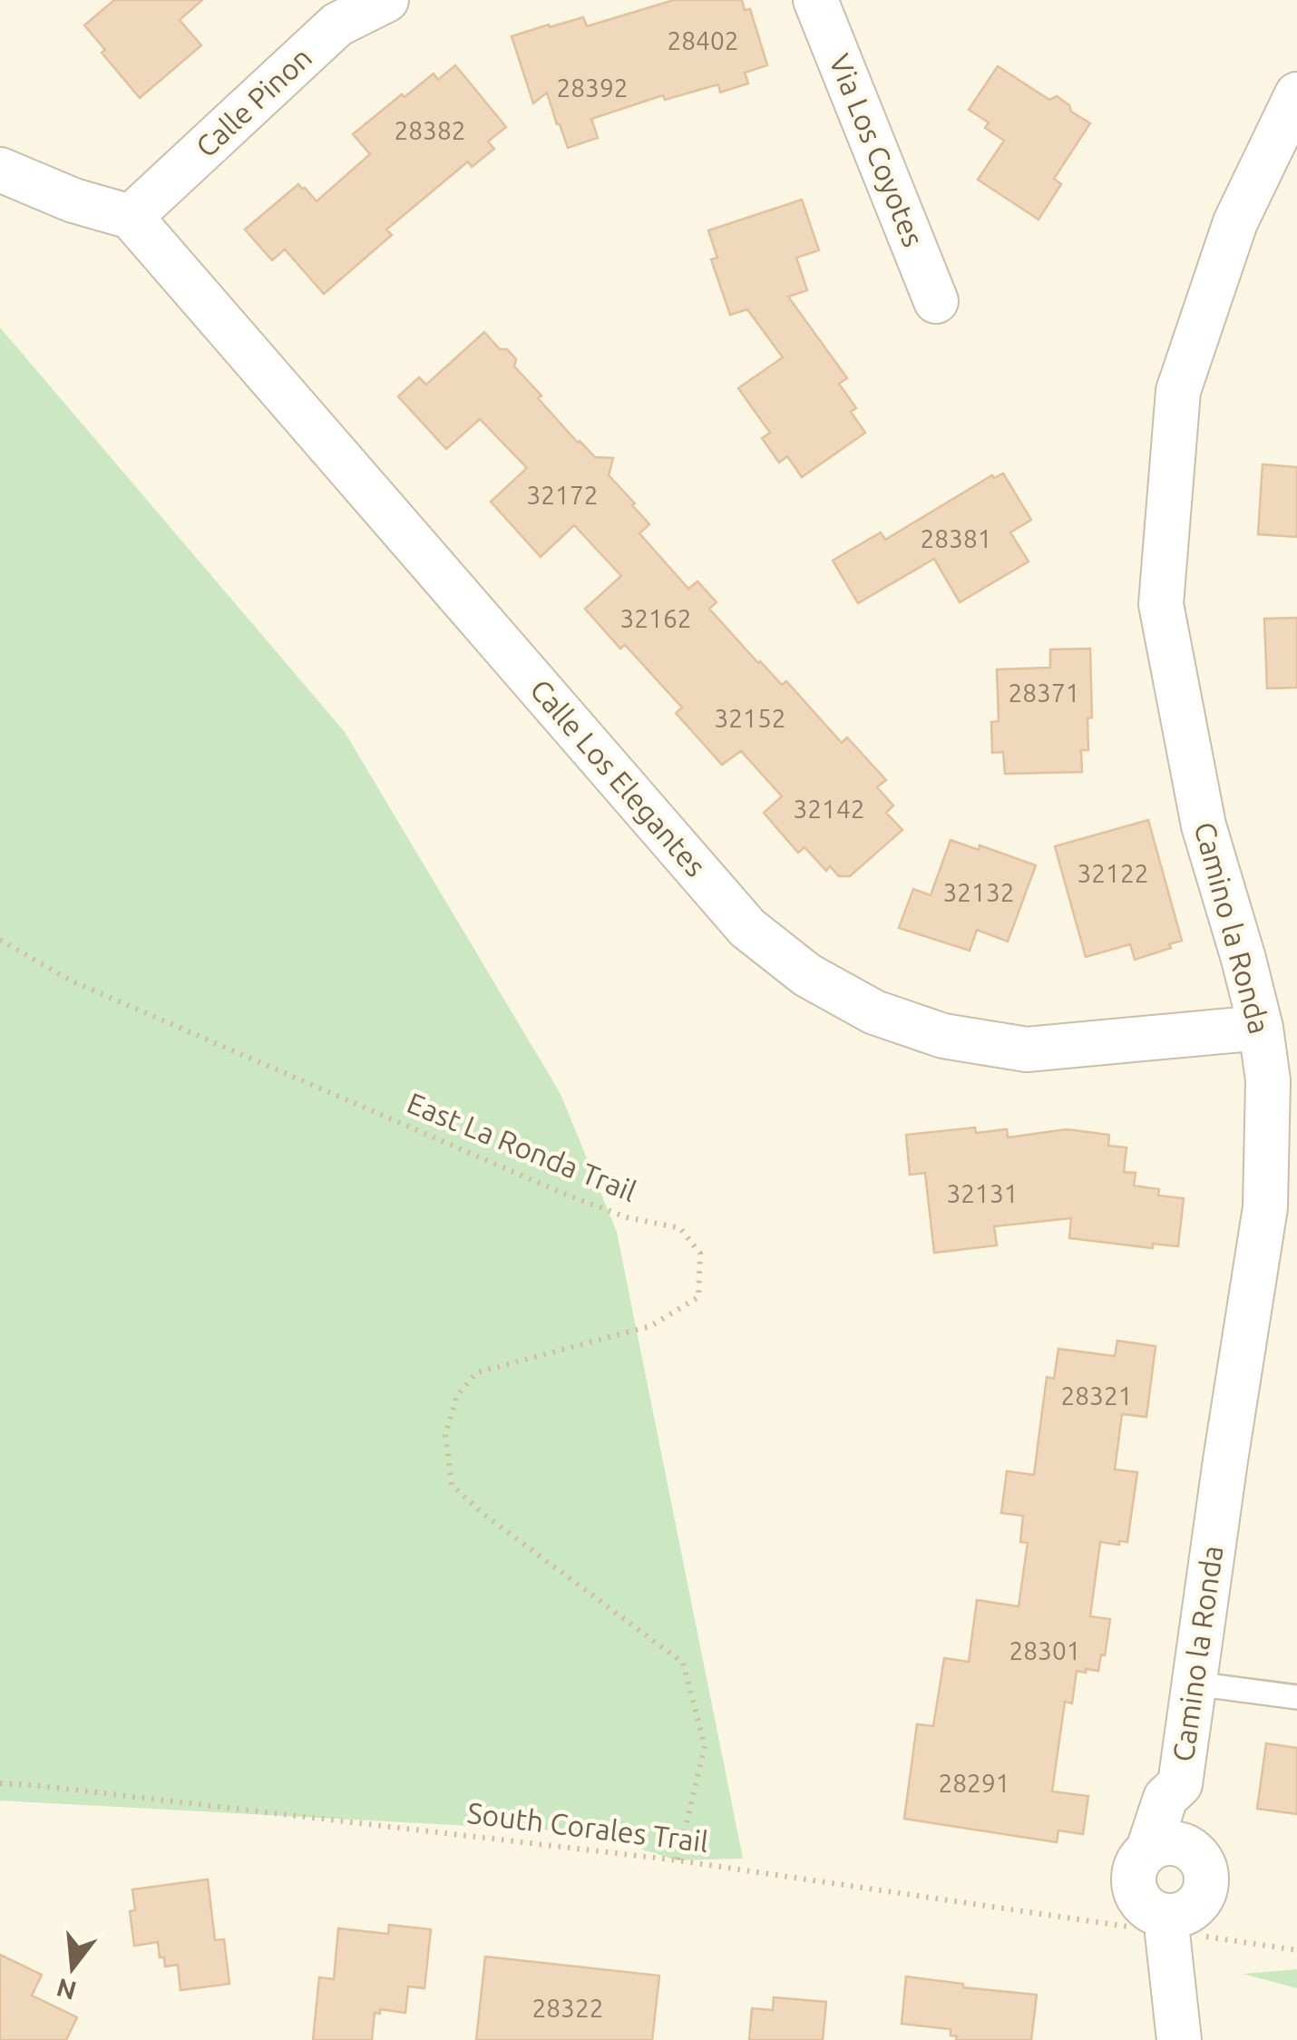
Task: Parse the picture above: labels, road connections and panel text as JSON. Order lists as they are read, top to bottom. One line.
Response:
{"streets":{"street":["Calle Pinon","Via Los Coyotes","Calle Los Elegantes","Camino la Ronda"],"path":["East La Ronda Trail","South Corales Trail"]},"crossings":[["Calle Pinon","Calle Los Elegantes"],["Calle Los Elegantes","Camino la Ronda"],["Camino la Ronda","South Corales Trail"],["East La Ronda Trail","South Corales Trail"]],"house_numbers":["28402","28392","28382","32172","28381","32162","28371","32152","32142","32122","32132","32131","28321","28301","28291","28322"],"north":"bottom"}
